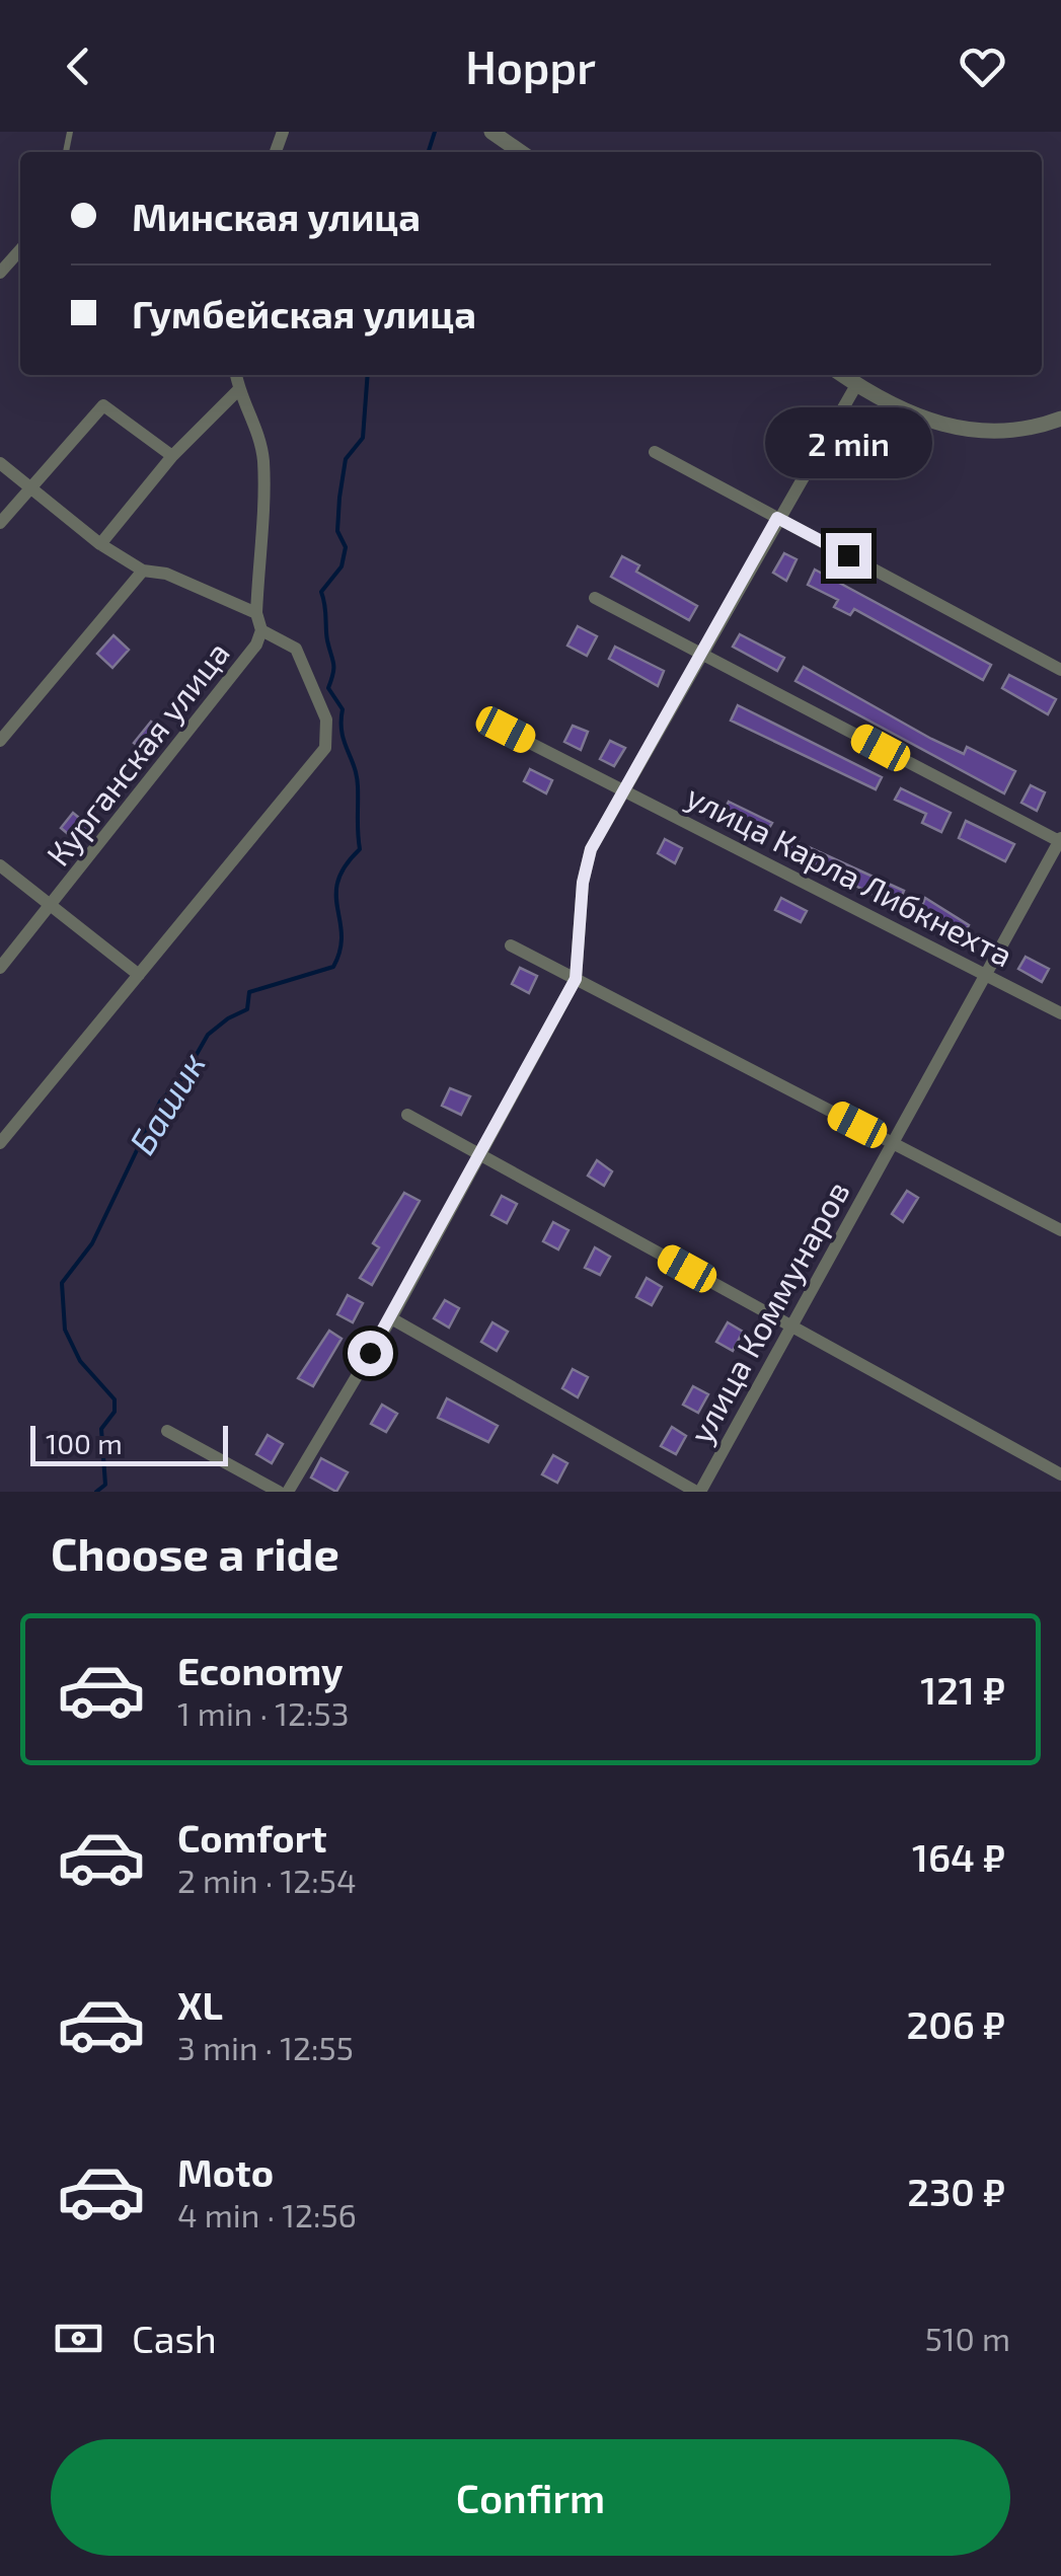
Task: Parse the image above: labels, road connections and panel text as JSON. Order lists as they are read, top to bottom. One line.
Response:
{"streets":{"street":["Курганская улица","улица Карла Либкнехта","улица Коммунаров"]},"crossings":[["улица Карла Либкнехта","улица Коммунаров"]],"water":["Башик"],"scale_bar":"100 m","page":{"header":"Hoppr","banner":["Минская улица","Гумбейская улица"],"bubble":"2 min","scale":"100 m","heading":"Choose a ride","list":[{"name":"Economy","note":"1 min · 12:53","value":"121 ₽"},{"name":"Comfort","note":"2 min · 12:54","value":"164 ₽"},{"name":"XL","note":"3 min · 12:55","value":"206 ₽"},{"name":"Moto","note":"4 min · 12:56","value":"230 ₽"}],"pay":["Cash","510 m"],"buttons":"Confirm"}}
